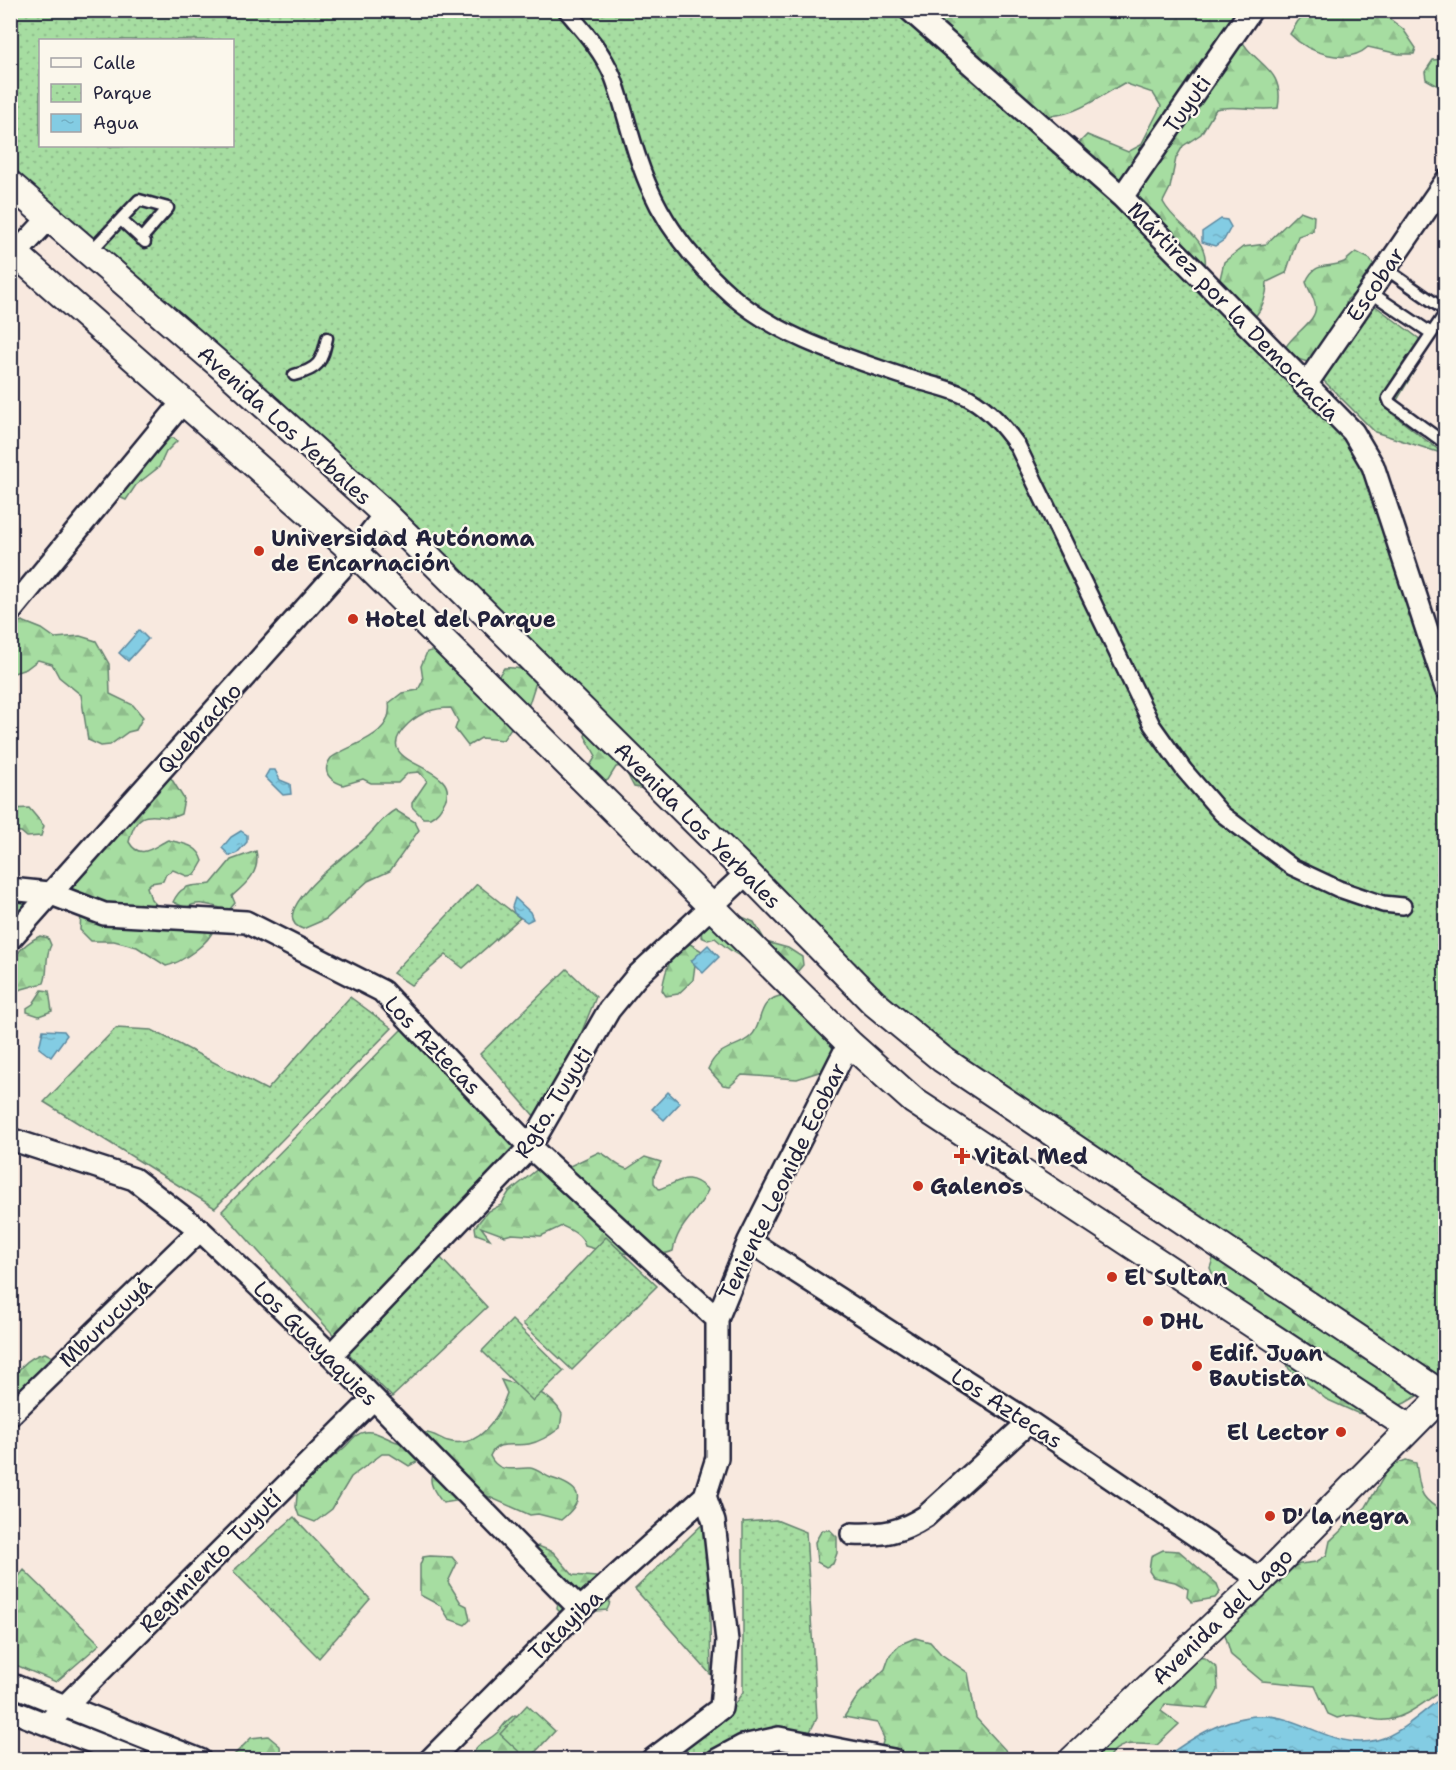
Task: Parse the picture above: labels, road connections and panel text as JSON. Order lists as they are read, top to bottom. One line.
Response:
{"streets":{"street":["Tuyuti","Escobar","Mártirez por la Democracia","Avenida Los Yerbales","Quebracho","Los Aztecas","Rgto. Tuyuti","Teniente Leonide Ecobar","Mburucuyá","Los Guayaquies","Regimiento Tuyutí","Avenida del Lago","Tatayiba"]},"crossings":[["Tuyuti","Mártirez por la Democracia"],["Escobar","Mártirez por la Democracia"],["Avenida Los Yerbales","Quebracho"],["Avenida Los Yerbales","Rgto. Tuyuti"],["Avenida Los Yerbales","Avenida del Lago"],["Quebracho","Los Aztecas"],["Los Aztecas","Rgto. Tuyuti"],["Los Aztecas","Teniente Leonide Ecobar"],["Los Aztecas","Avenida del Lago"],["Rgto. Tuyuti","Los Guayaquies"],["Mburucuyá","Los Guayaquies"],["Los Guayaquies","Regimiento Tuyutí"],["Los Guayaquies","Tatayiba"]],"places":{"other":["Universidad Autónoma de Encarnación","Hotel del Parque","Galenos","El Sultan","DHL","Edif. Juan Bautista","El Lector","D' la negra"],"health":["Vital Med"]},"legend":["Calle","Parque","Agua"]}
